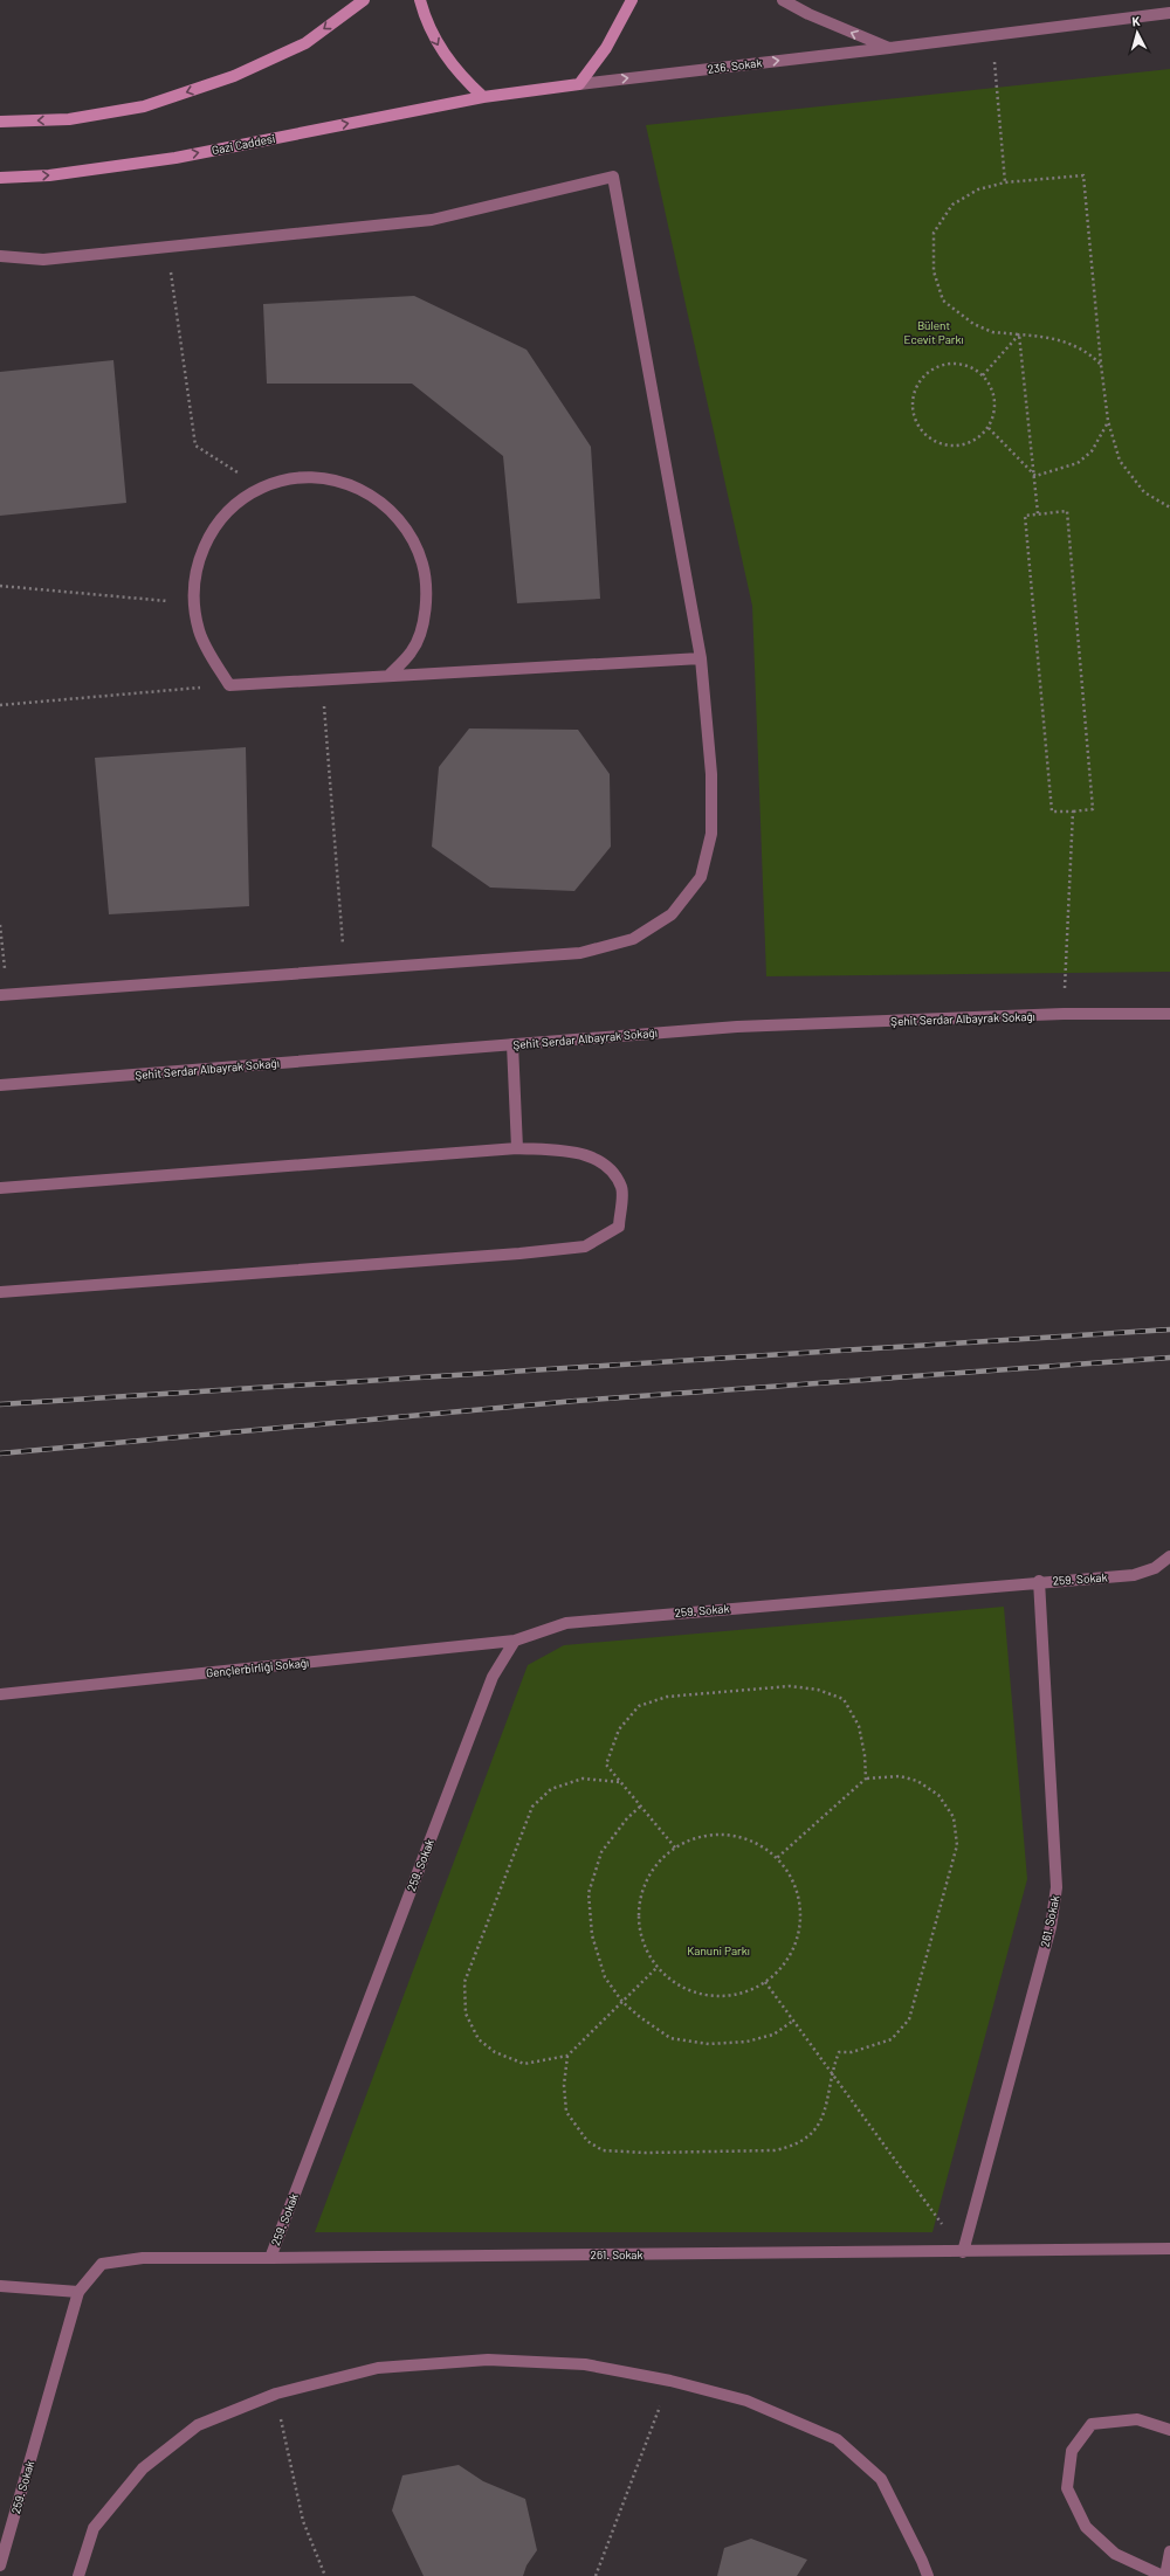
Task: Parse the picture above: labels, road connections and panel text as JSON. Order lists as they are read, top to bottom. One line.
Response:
{"streets":{"main road":["Gazi Caddesi"],"street":["236. Sokak","Şehit Serdar Albayrak Sokağı","259. Sokak","Gençlerbirliği Sokağı","261. Sokak"]},"crossings":[["236. Sokak","Gazi Caddesi"],["259. Sokak","Gençlerbirliği Sokağı"],["259. Sokak","261. Sokak"]],"parks":["Bülent Ecevit Parkı","Kanuni Parkı"],"north":"top"}
